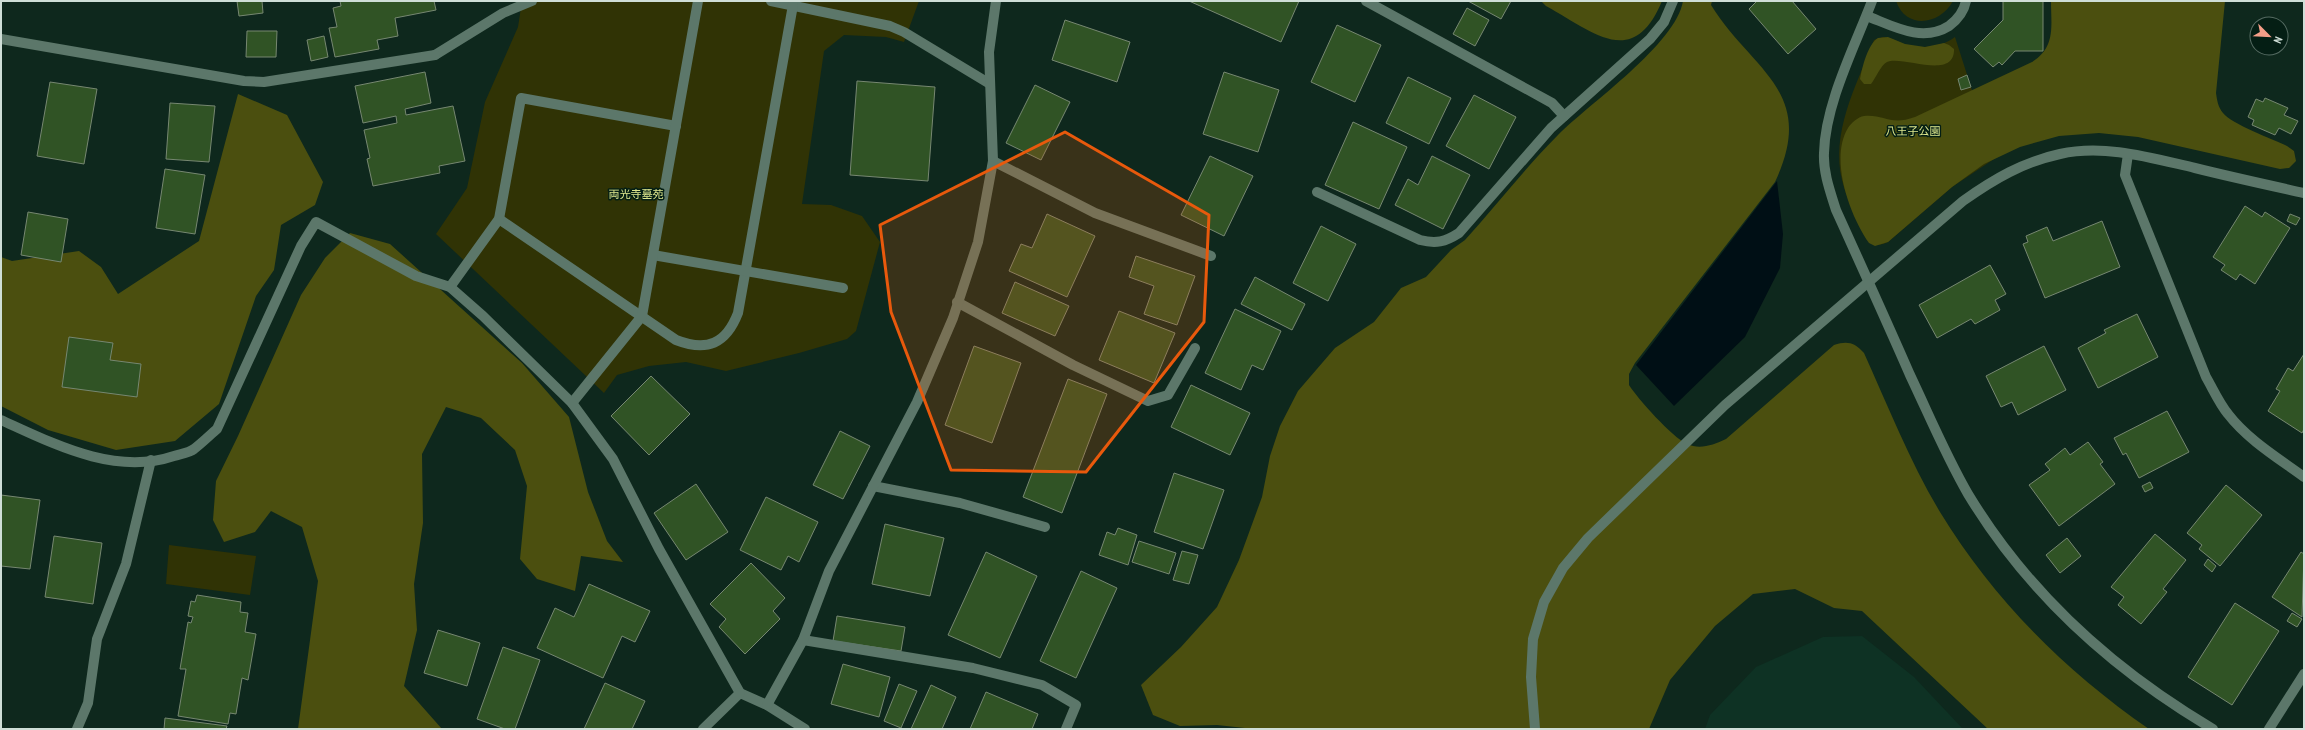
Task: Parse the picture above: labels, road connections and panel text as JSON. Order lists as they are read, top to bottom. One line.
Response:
{"parks":["八王子公園","両光寺墓苑"],"north":"bottom right"}
